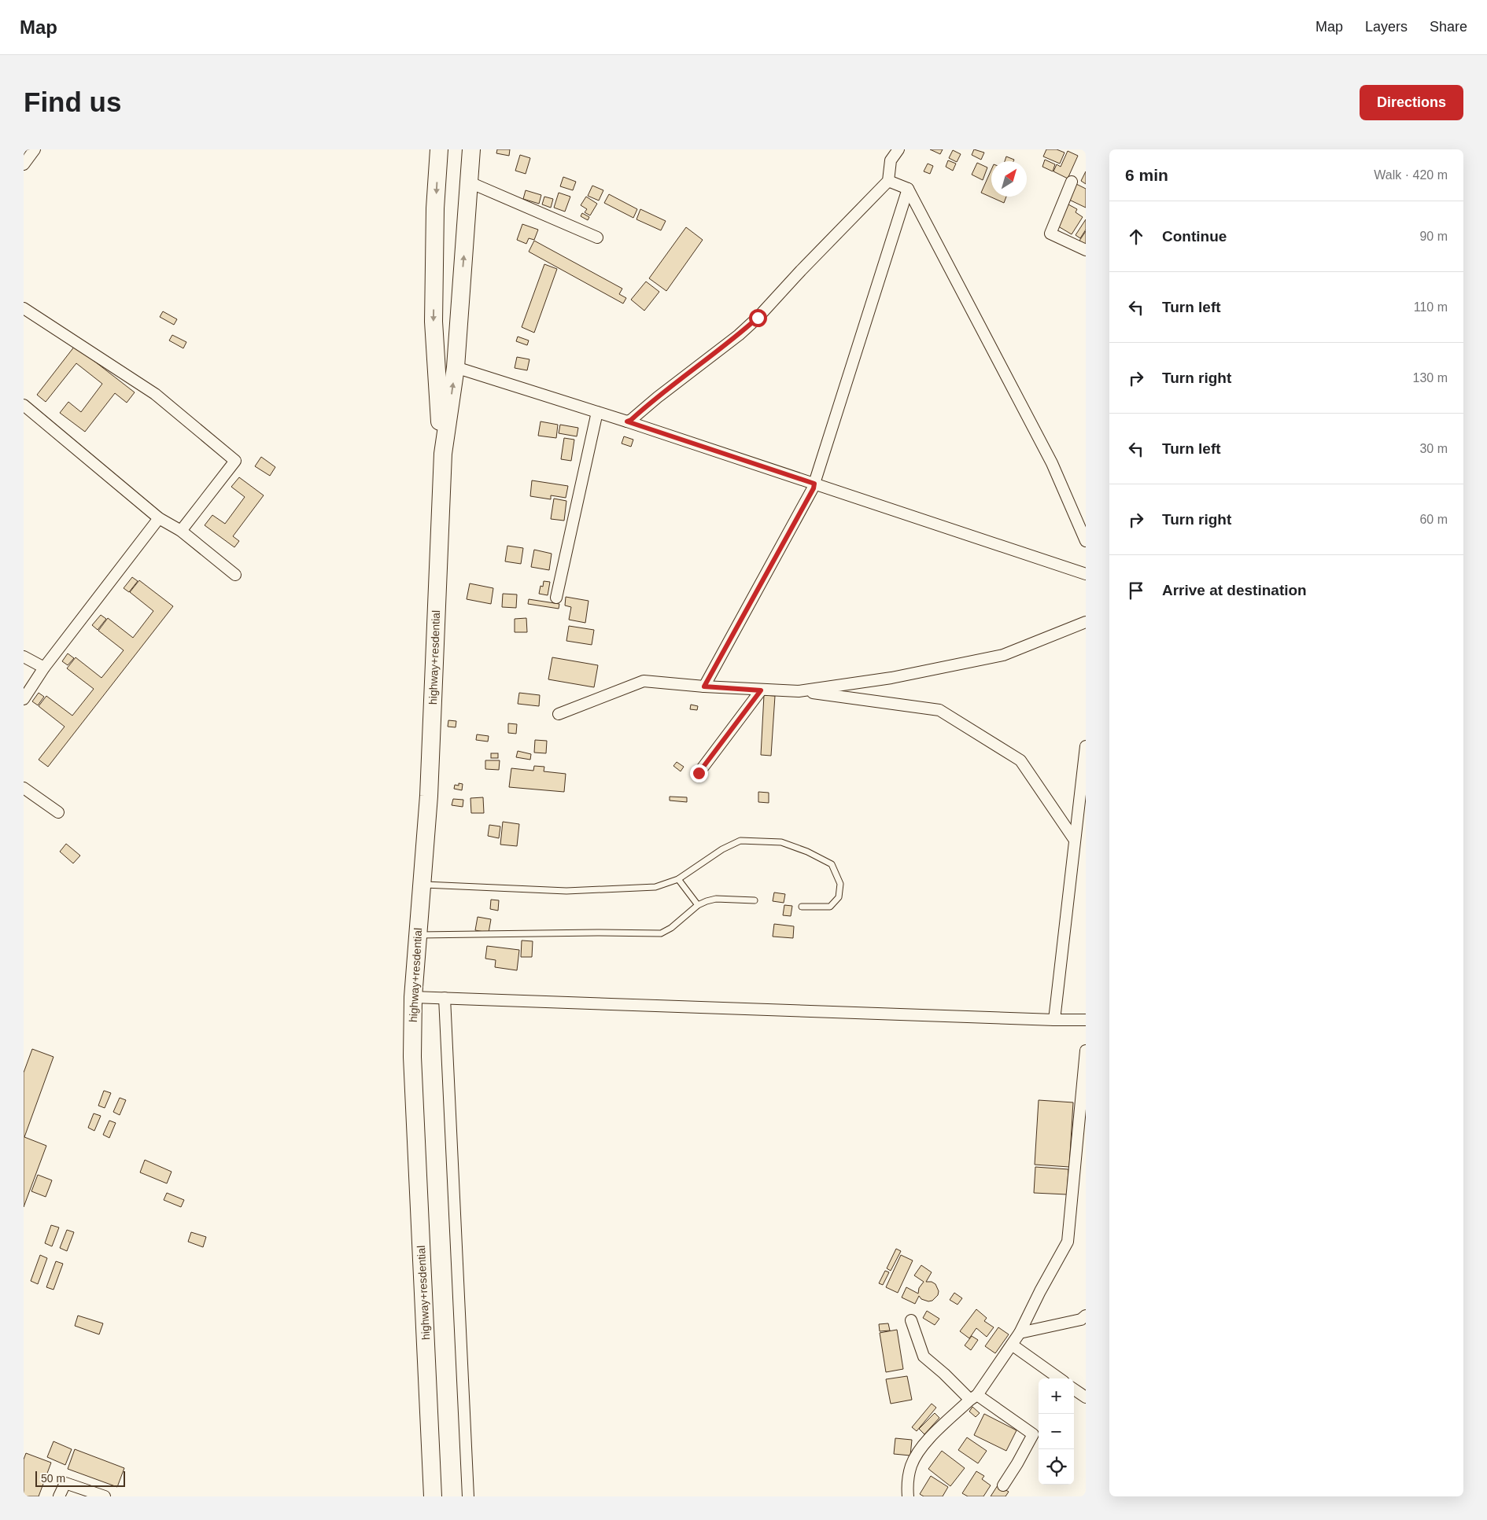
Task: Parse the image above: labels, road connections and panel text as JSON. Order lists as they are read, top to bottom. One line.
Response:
{"streets":{"highway":["highway+resdential"]},"scale_bar":"50 m","north":"top right","page":{"header":"Map","nav":["Map","Layers","Share"],"buttons":"Directions","title":"Find us","heading":["6 min","Walk · 420 m"],"list":[["Continue","90 m"],["Turn left","110 m"],["Turn right","130 m"],["Turn left","30 m"],["Turn right","60 m"],"Arrive at destination"],"map_buttons":["+","−"],"scale":"50 m"}}
